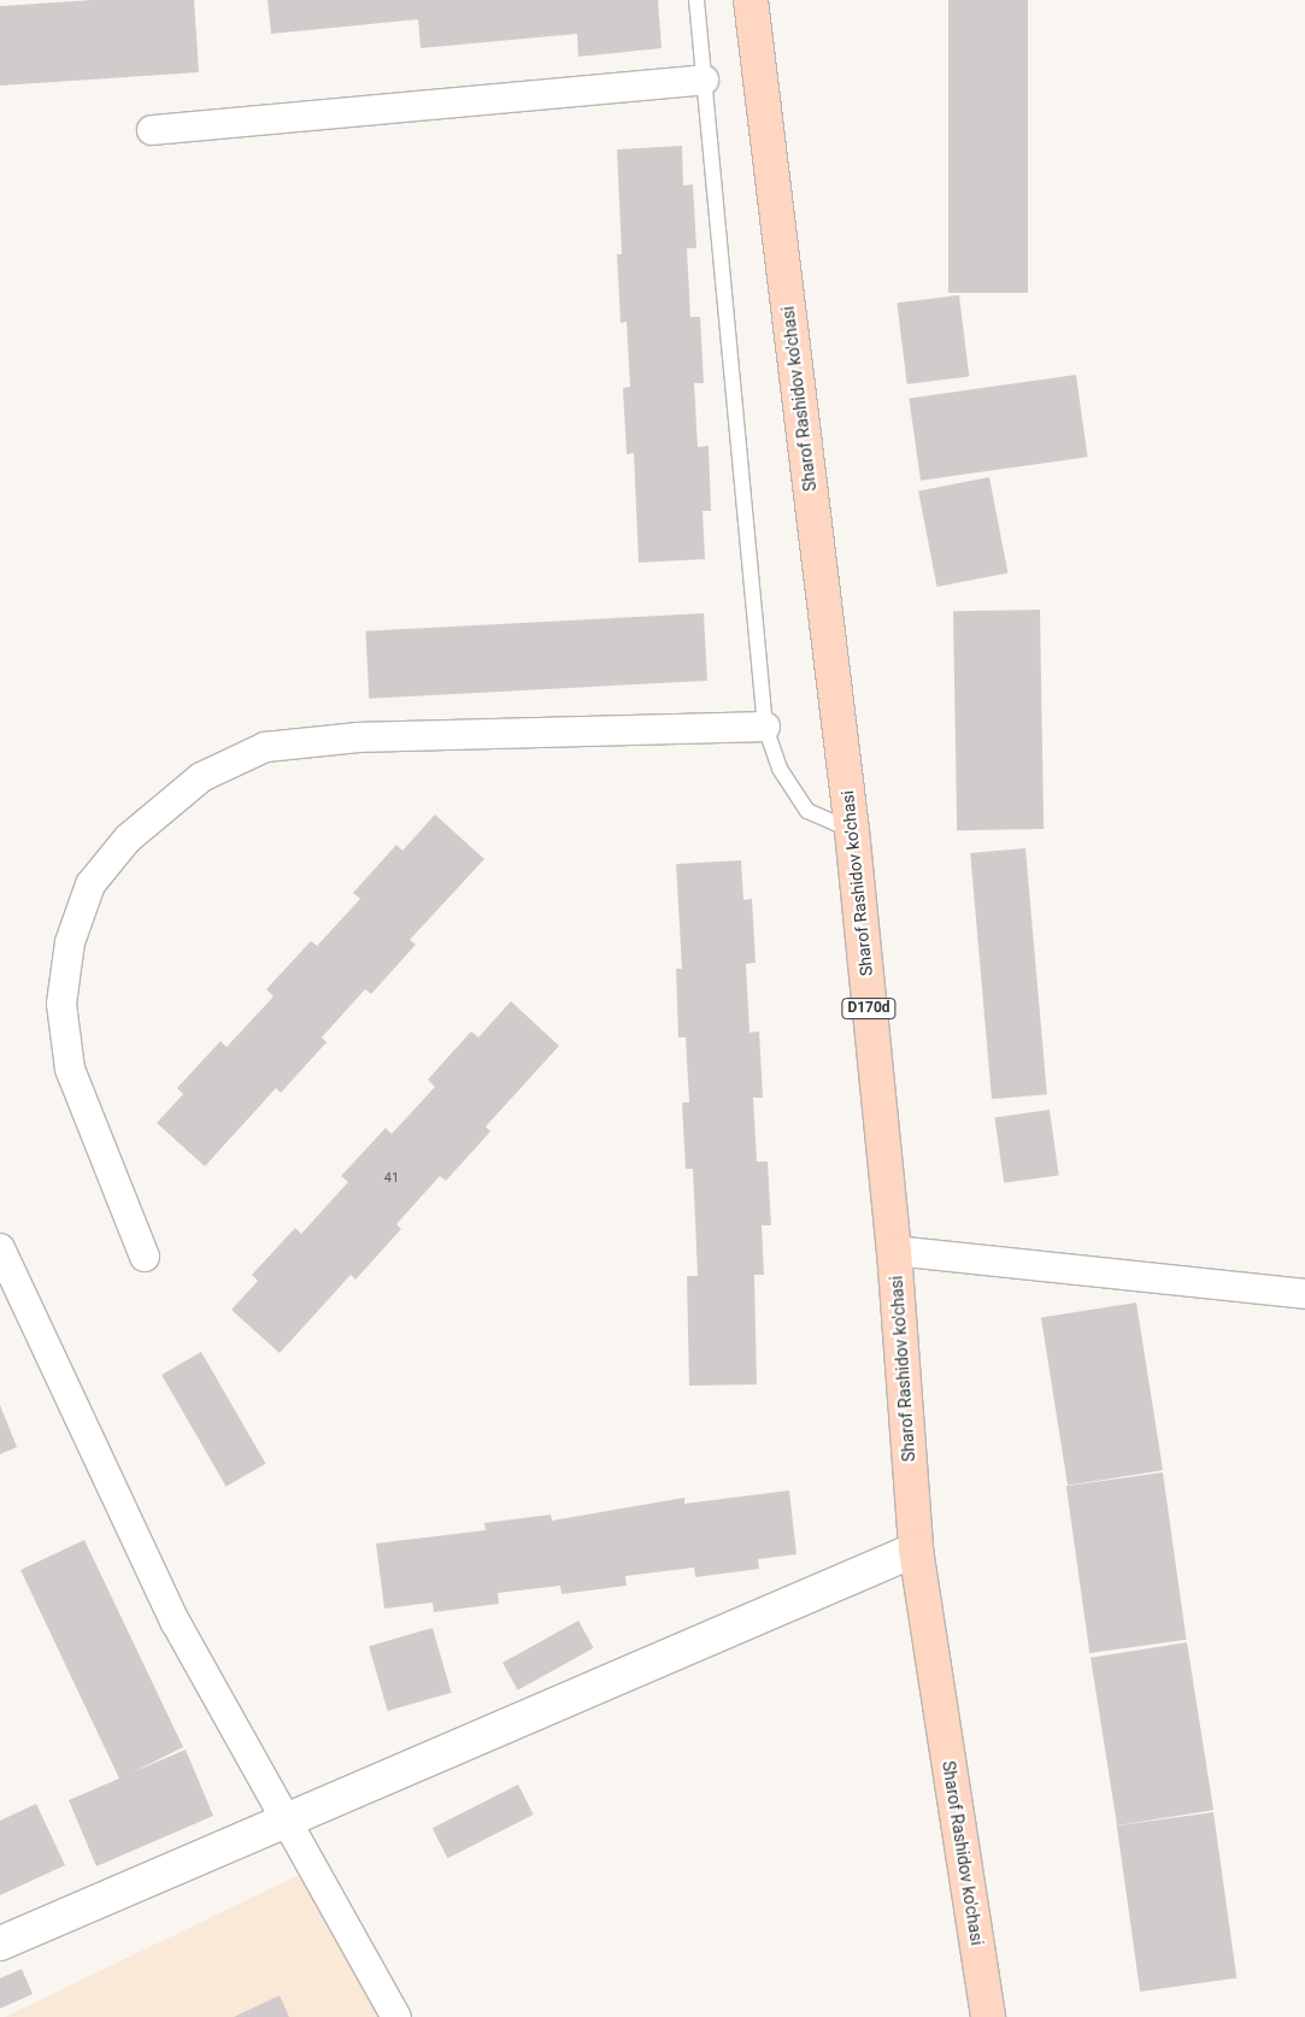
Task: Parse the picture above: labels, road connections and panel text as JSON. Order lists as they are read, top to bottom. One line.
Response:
{"streets":{"main road":["Sharof Rashidov ko'chasi","D170d"]},"house_numbers":["41"]}
